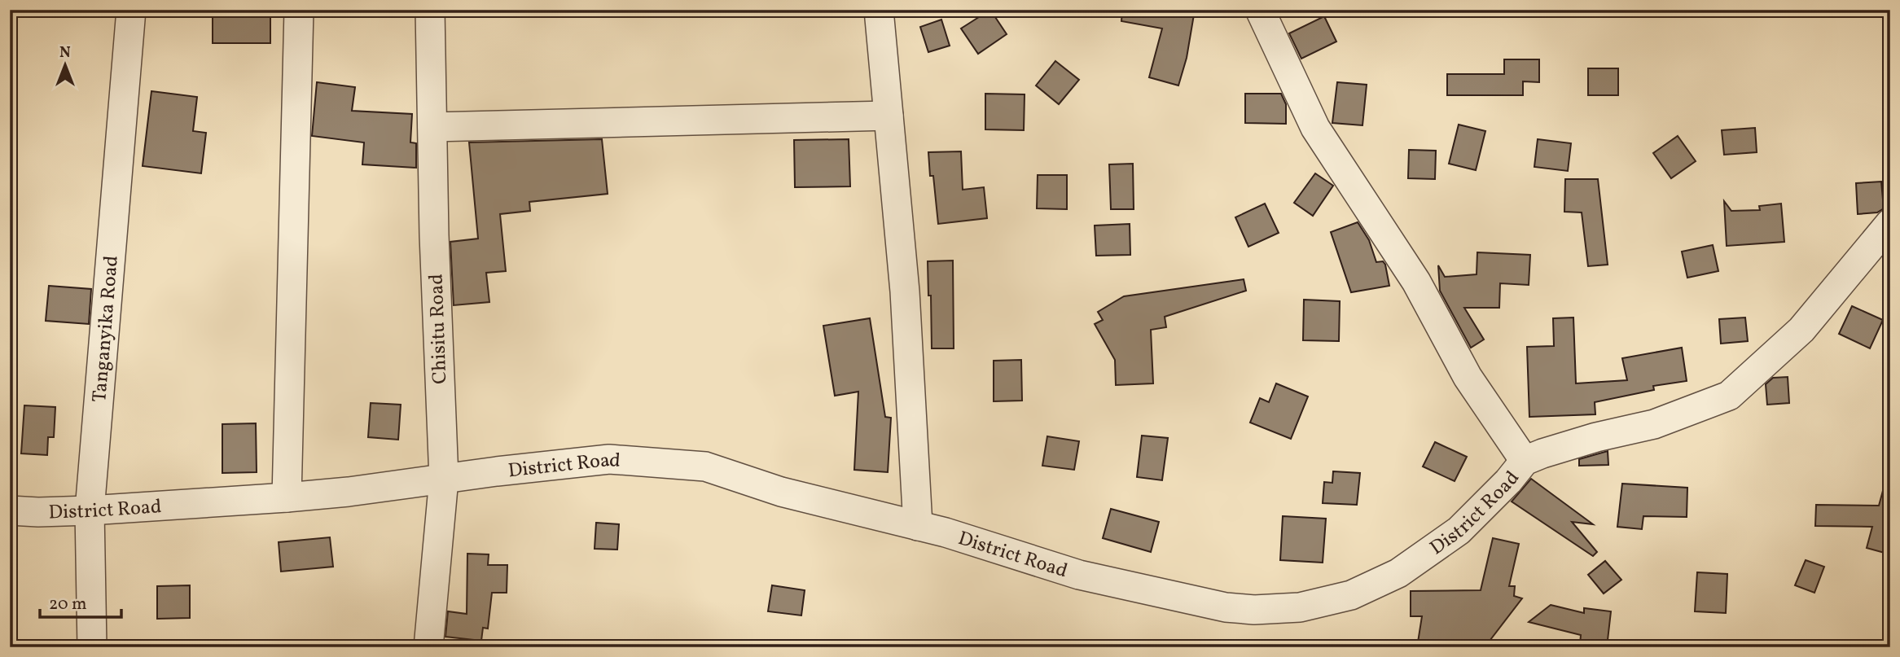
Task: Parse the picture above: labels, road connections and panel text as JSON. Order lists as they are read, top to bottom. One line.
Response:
{"streets":{"street":["Tanganyika Road","Chisitu Road","District Road"]},"crossings":[["Tanganyika Road","District Road"],["Chisitu Road","District Road"]],"scale_bar":"20 m","north":"top"}
